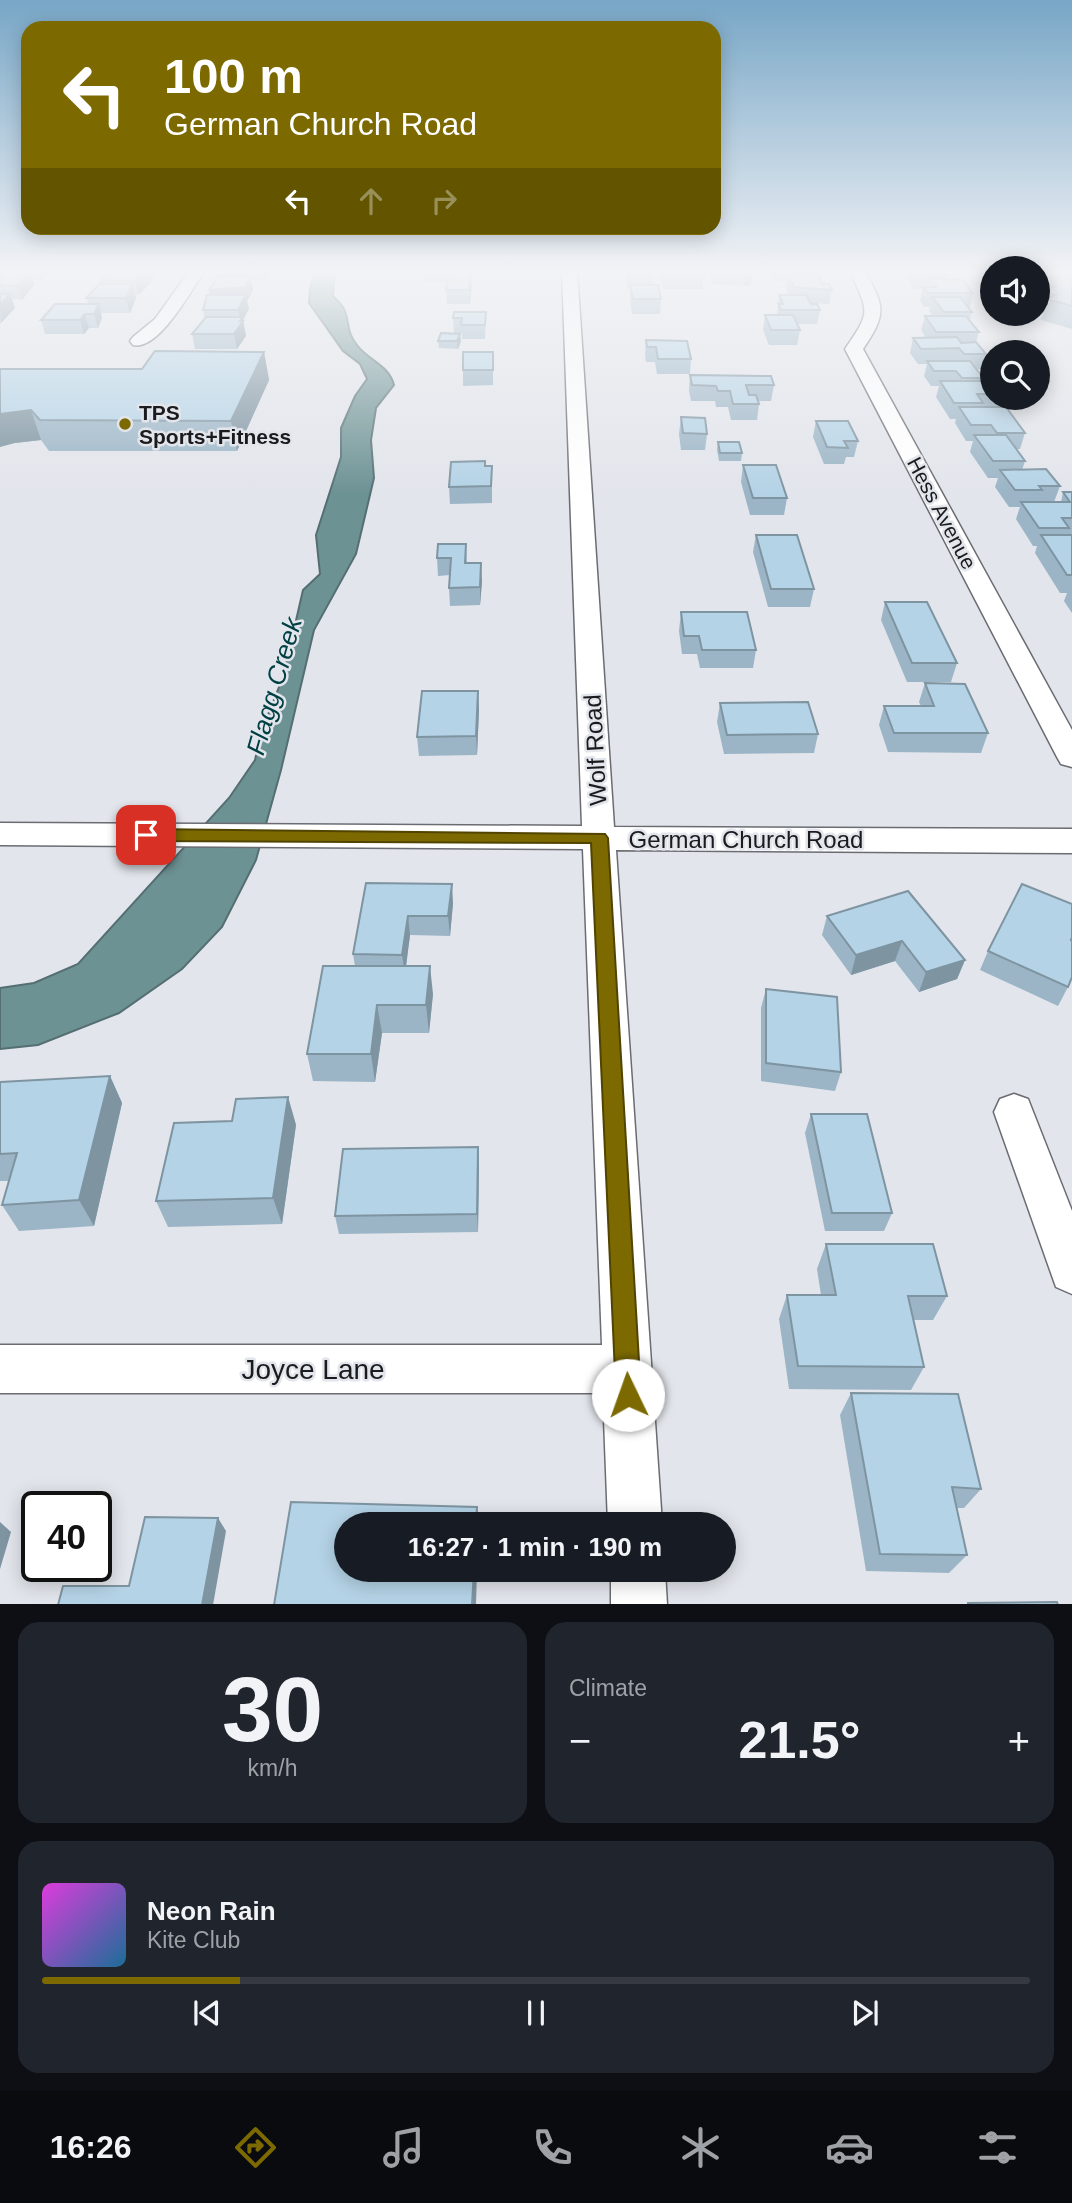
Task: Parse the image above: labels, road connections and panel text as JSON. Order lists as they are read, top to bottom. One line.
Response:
{"streets":{"street":["Hess Avenue","Wolf Road","German Church Road","Joyce Lane"]},"crossings":[["Wolf Road","German Church Road"],["Wolf Road","Joyce Lane"]],"water":["Flagg Creek"],"places":["TPS Sports+Fitness"],"page":{"turn":["100 m","German Church Road"],"limit":"40","trip":"16:27 · 1 min · 190 m","tile":[["30","km/h"],"Climate"],"heat":["−","21.5°","+"],"song":["Neon Rain","Kite Club"],"tabs":"16:26"}}
